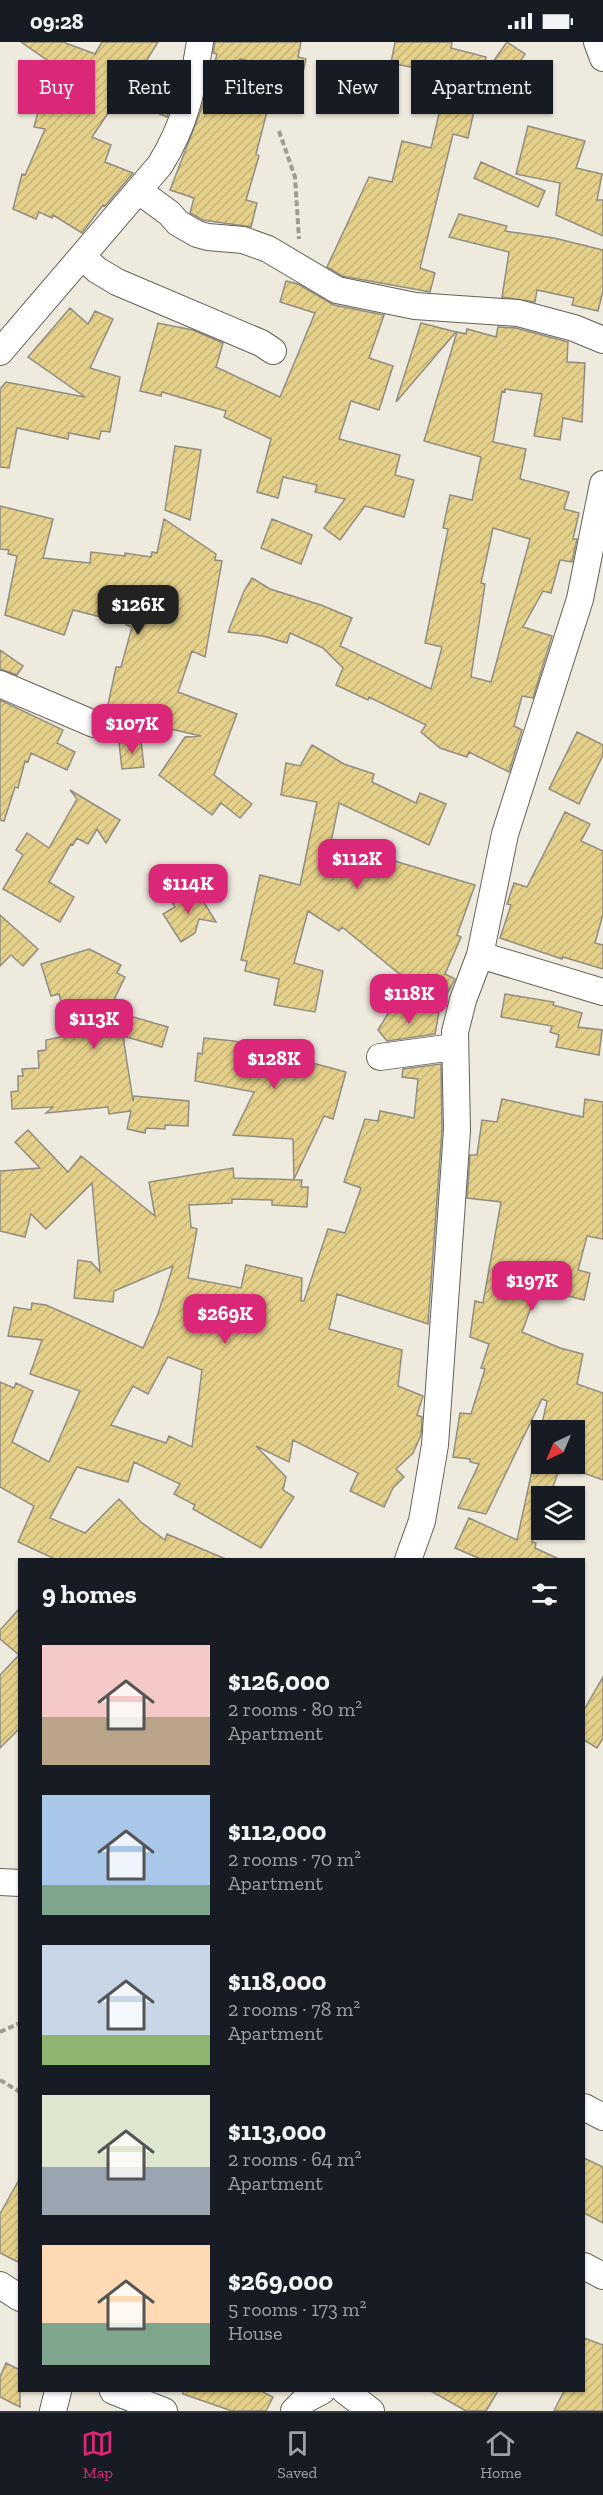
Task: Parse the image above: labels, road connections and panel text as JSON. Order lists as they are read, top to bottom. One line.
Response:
{"north":"bottom left","page":{"status":"09:28","chip":["Buy","Rent","Filters","New","Apartment"],"price":["$126K","$107K","$112K","$114K","$118K","$113K","$128K","$197K","$269K"],"heading":"9 homes","list":[{"name":"$126,000","note":"2 rooms · 80 m² · Apartment"},{"name":"$112,000","note":"2 rooms · 70 m² · Apartment"},{"name":"$118,000","note":"2 rooms · 78 m² · Apartment"},{"name":"$113,000","note":"2 rooms · 64 m² · Apartment"},{"name":"$269,000","note":"5 rooms · 173 m² · House"}],"tabs":["Map","Saved","Home"]}}
